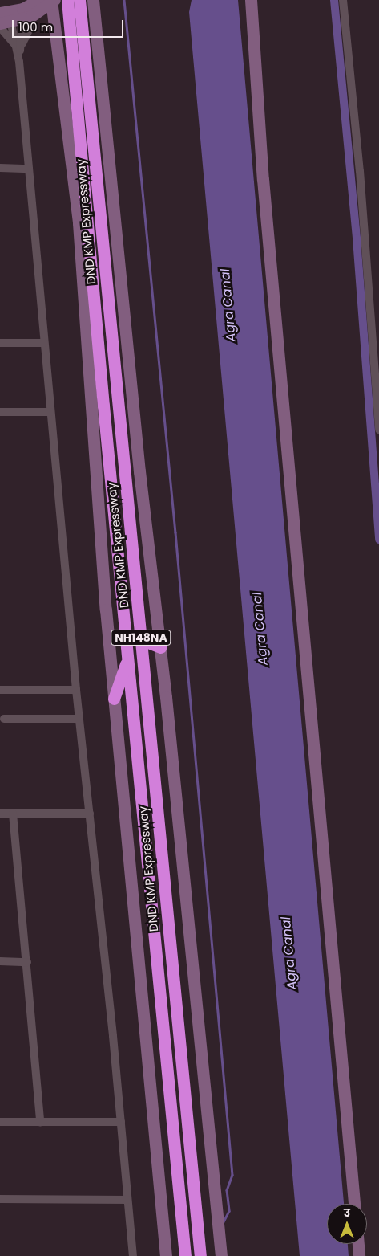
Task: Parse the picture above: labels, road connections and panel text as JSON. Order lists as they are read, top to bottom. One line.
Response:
{"streets":{"highway":["DND KMP Expressway","NH148NA"]},"water":["Agra Canal"],"scale_bar":"100 m","north":"top"}
